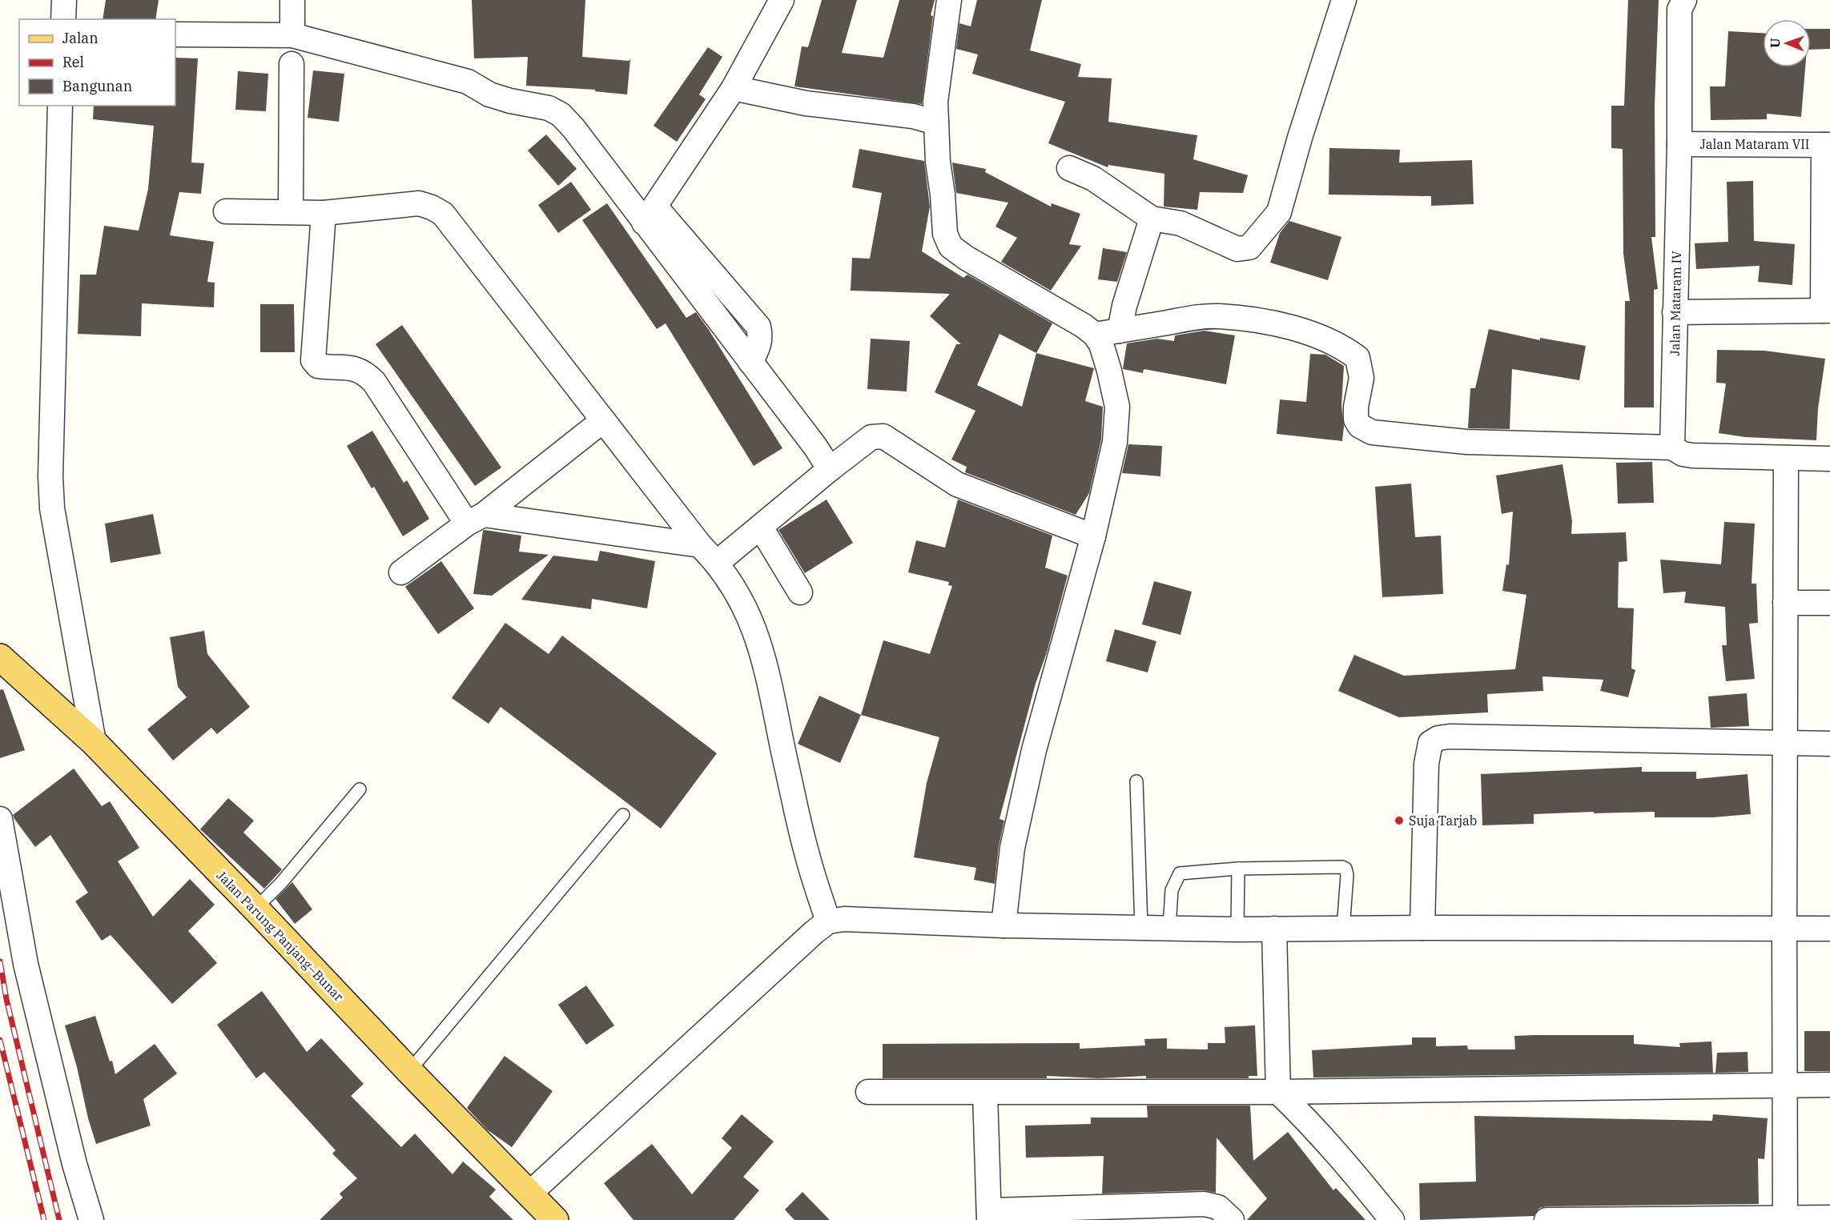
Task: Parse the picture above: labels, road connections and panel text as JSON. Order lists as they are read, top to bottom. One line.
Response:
{"streets":{"main road":["Jalan Parung Panjang–Bunar"],"street":["Jalan Mataram VII","Jalan Mataram IV"]},"crossings":[["Jalan Mataram VII","Jalan Mataram IV"]],"places":["Suja Tarjab"],"legend":["Jalan","Rel","Bangunan"],"north":"left"}
